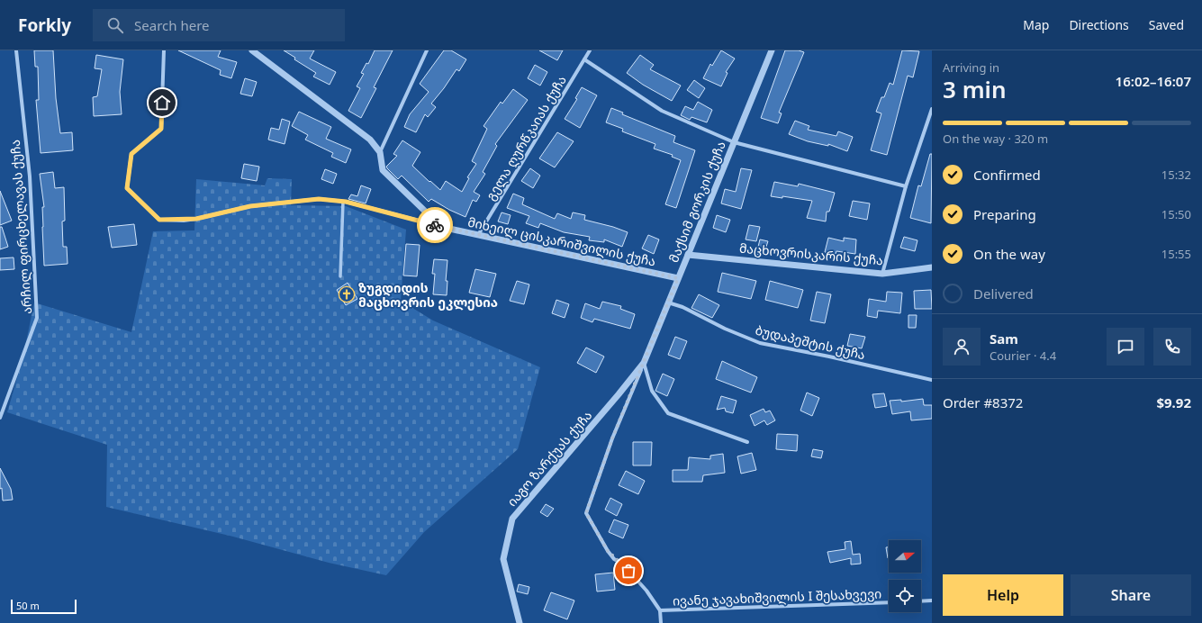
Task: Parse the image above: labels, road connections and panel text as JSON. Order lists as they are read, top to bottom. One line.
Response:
{"streets":{"street":["გელა ღურწკაიას ქუჩა","მაქსიმ გორკის ქუჩა","არჩილ ფირცხელავას ქუჩა","მიხეილ ცისკარიშვილის ქუჩა","მაცხოვრისკარის ქუჩა","ბუდაპეშტის ქუჩა","იაგო ზარქუას ქუჩა","ივანე ჯავახიშვილის I შესახვევი"]},"crossings":[["გელა ღურწკაიას ქუჩა","მიხეილ ცისკარიშვილის ქუჩა"],["მაქსიმ გორკის ქუჩა","მიხეილ ცისკარიშვილის ქუჩა"],["მაქსიმ გორკის ქუჩა","მაცხოვრისკარის ქუჩა"],["მაქსიმ გორკის ქუჩა","ბუდაპეშტის ქუჩა"],["მაქსიმ გორკის ქუჩა","იაგო ზარქუას ქუჩა"]],"places":{"church":["ზუგდიდის მაცხოვრის ეკლესია"]},"scale_bar":"50 m","north":"right","page":{"header":"Forkly","search":"Search here","nav":["Map","Directions","Saved"],"heading":["3 min","Arriving in","16:02–16:07"],"panel":["Sam","Courier · 4.4","Order #8372","$9.92"],"bar":"On the way · 320 m","list":[["Confirmed","15:32"],["Preparing","15:50"],["On the way","15:55"],"Delivered"],"buttons":["Help","Share"],"scale":"50 m"}}
